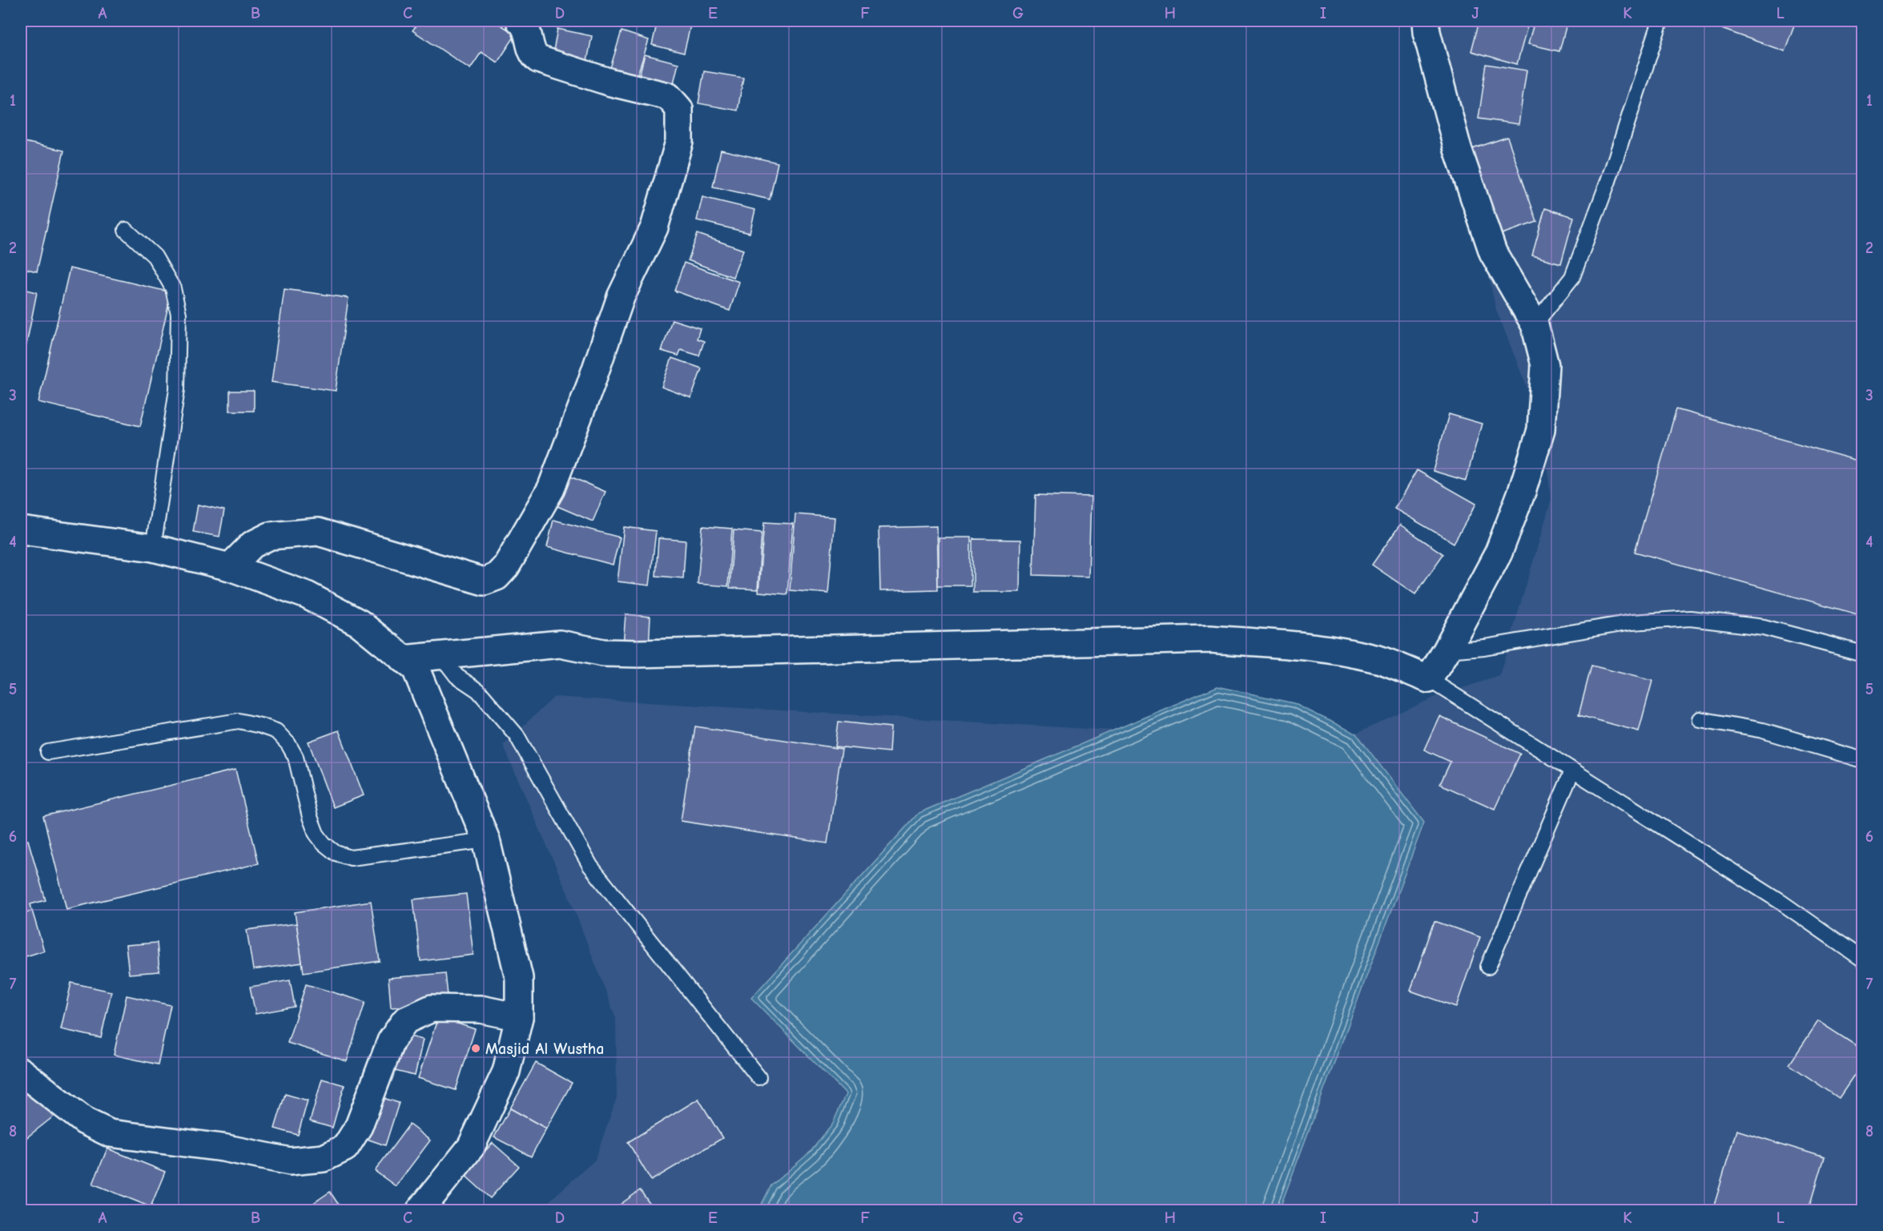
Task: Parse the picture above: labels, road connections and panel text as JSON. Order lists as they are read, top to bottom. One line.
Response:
{"places":["Masjid Al Wustha"],"grid":{"columns":["A","B","C","D","E","F","G","H","I","J","K","L"],"rows":["1","2","3","4","5","6","7","8"]}}
